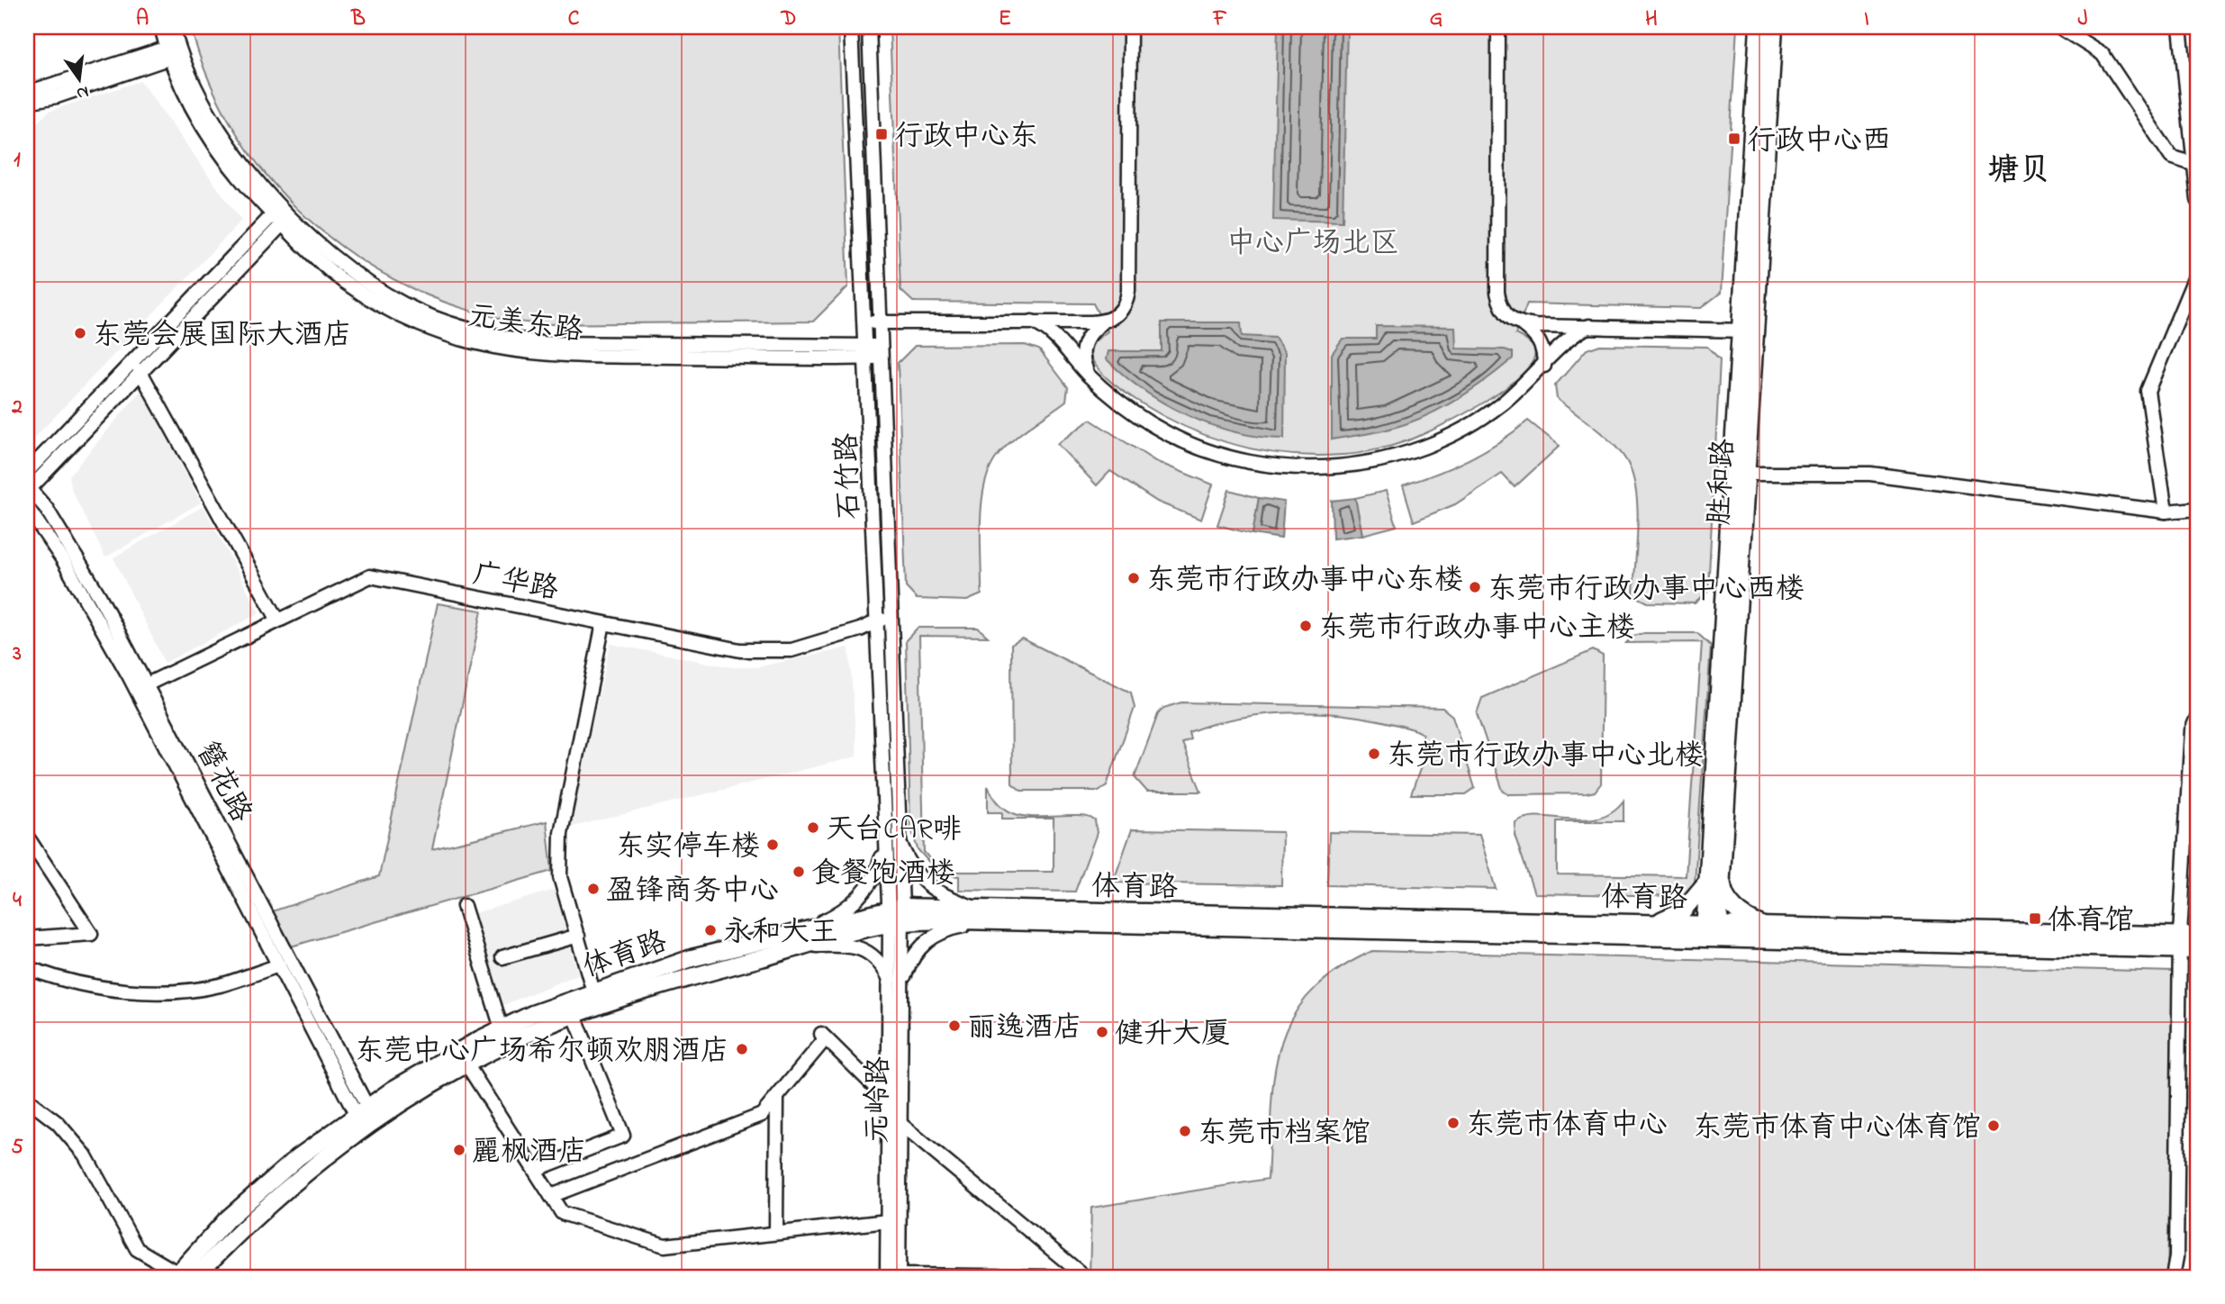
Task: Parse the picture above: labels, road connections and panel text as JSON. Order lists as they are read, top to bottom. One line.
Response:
{"streets":{"main road":["胜和路","体育路"],"street":["元美东路","石竹路","广华路","簪花路","元岭路"]},"crossings":[["元美东路","石竹路"],["石竹路","广华路"],["石竹路","体育路"],["石竹路","元岭路"],["胜和路","体育路"],["广华路","簪花路"],["簪花路","体育路"],["体育路","元岭路"]],"districts":["塘贝"],"parks":["中心广场北区"],"places":{"transit":["行政中心东","行政中心西","体育馆"],"other":["东莞会展国际大酒店","东莞市行政办事中心东楼","东莞市行政办事中心西楼","东莞市行政办事中心主楼","东莞市行政办事中心北楼","天台CAR啡","东实停车楼","食餐饱酒楼","盈锋商务中心","永和大王","丽逸酒店","健升大厦","东莞中心广场希尔顿欢朋酒店","东莞市体育中心","东莞市体育中心体育馆","东莞市档案馆","麗枫酒店"]},"north":"bottom","grid":{"columns":["A","B","C","D","E","F","G","H","I","J"],"rows":["1","2","3","4","5"]}}
